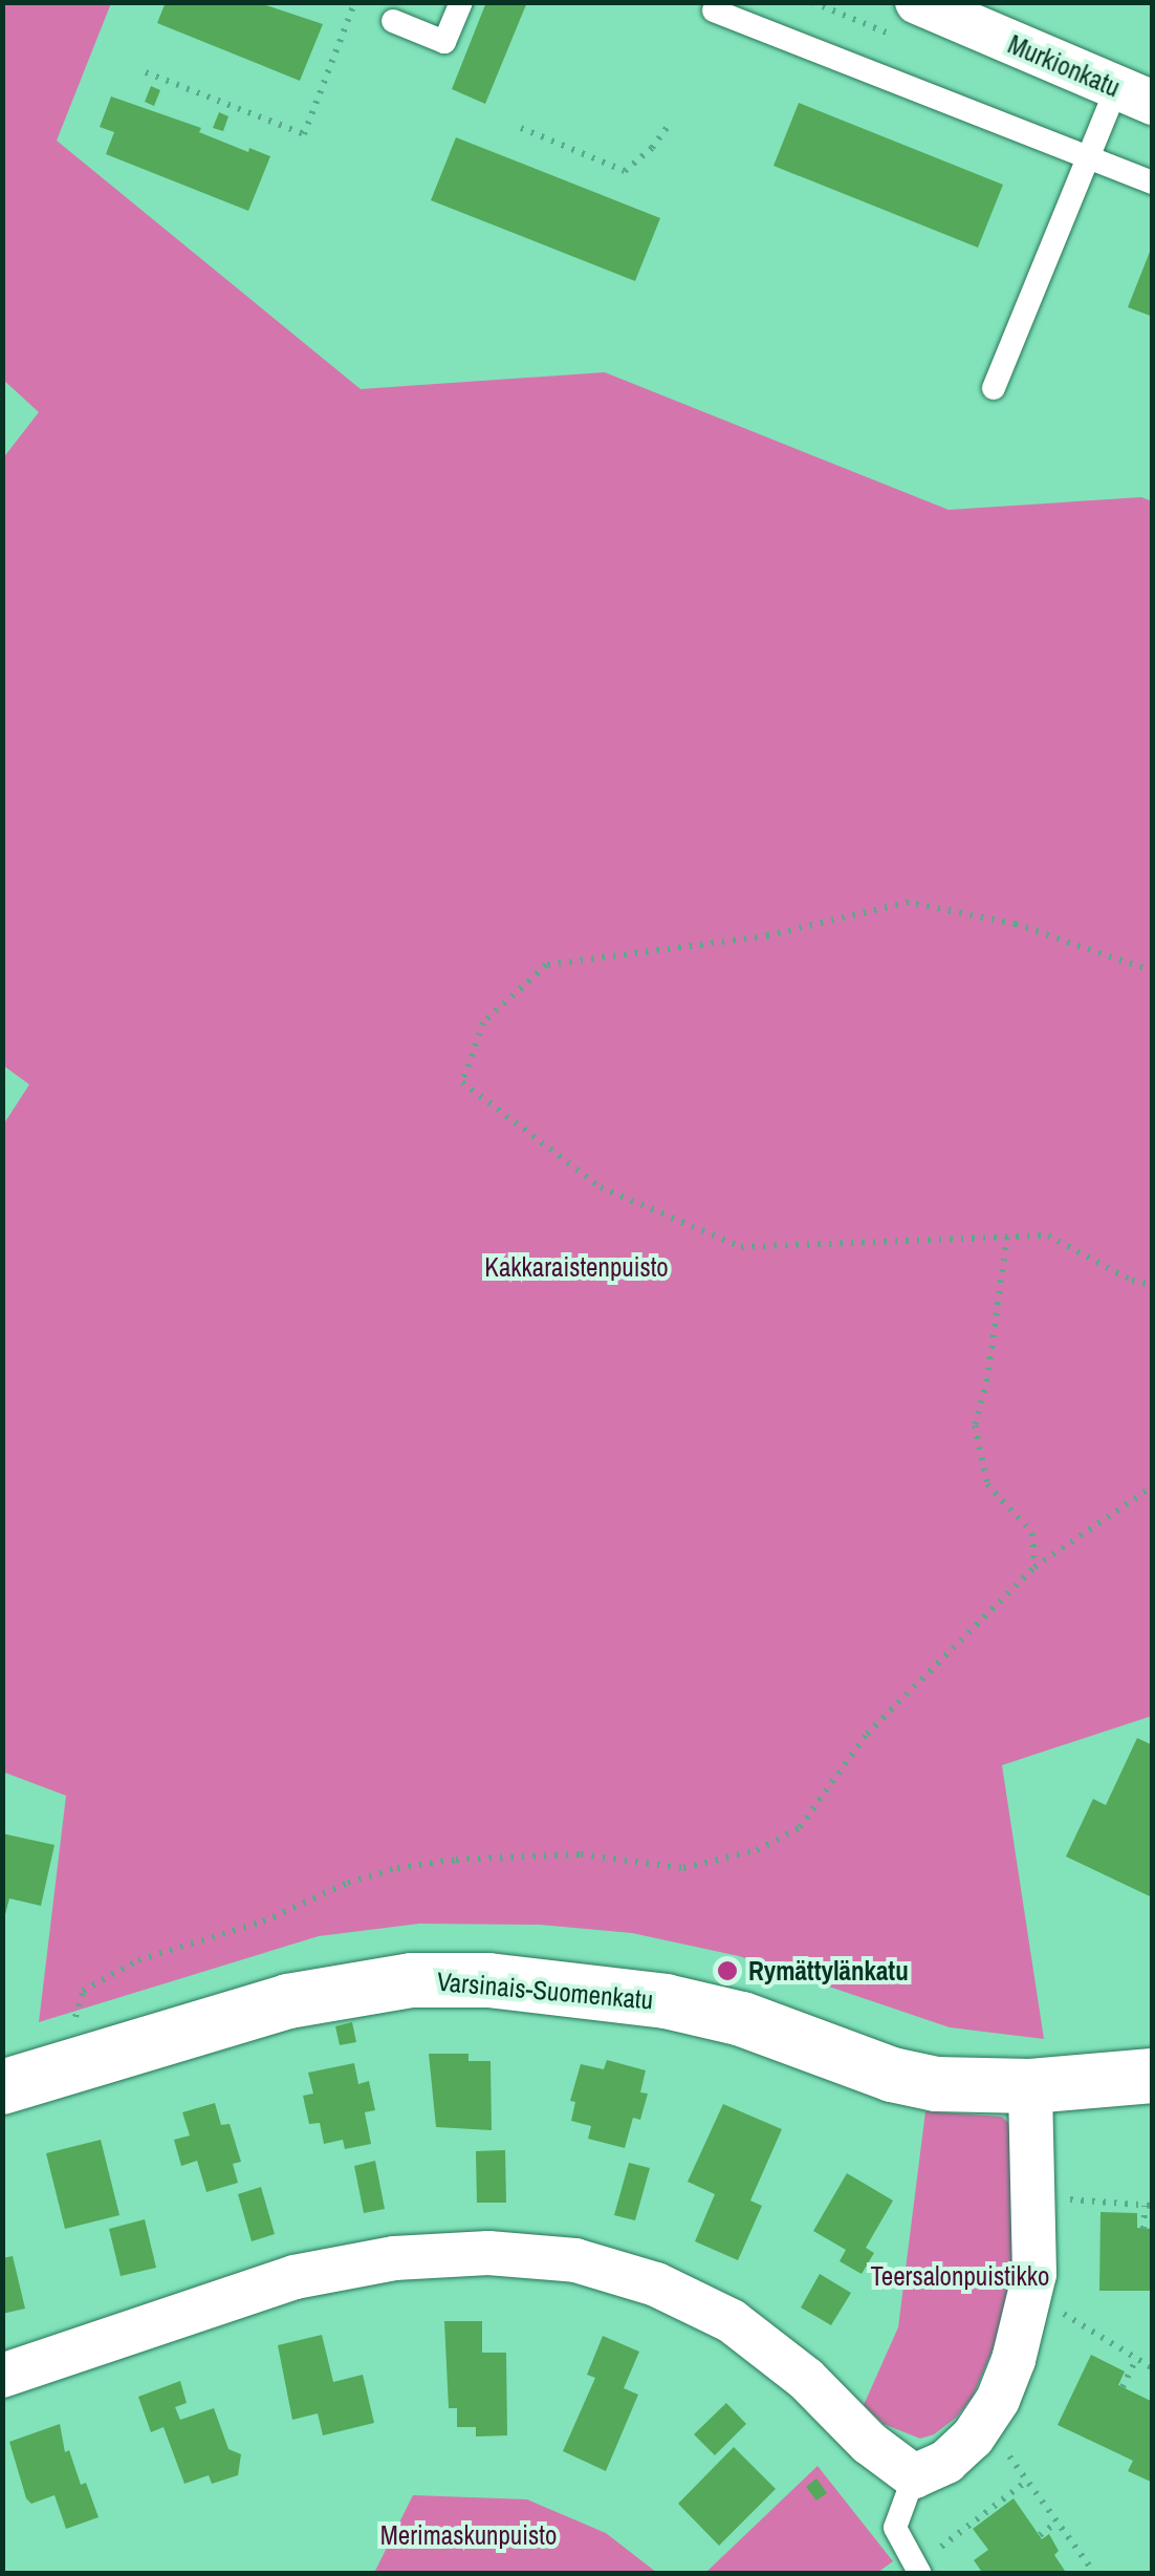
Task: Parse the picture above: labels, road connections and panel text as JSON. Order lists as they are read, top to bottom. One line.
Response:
{"streets":{"street":["Murkionkatu","Varsinais-Suomenkatu"]},"parks":["Kakkaraistenpuisto","Teersalonpuistikko","Merimaskunpuisto"],"places":["Rymättylänkatu"]}
